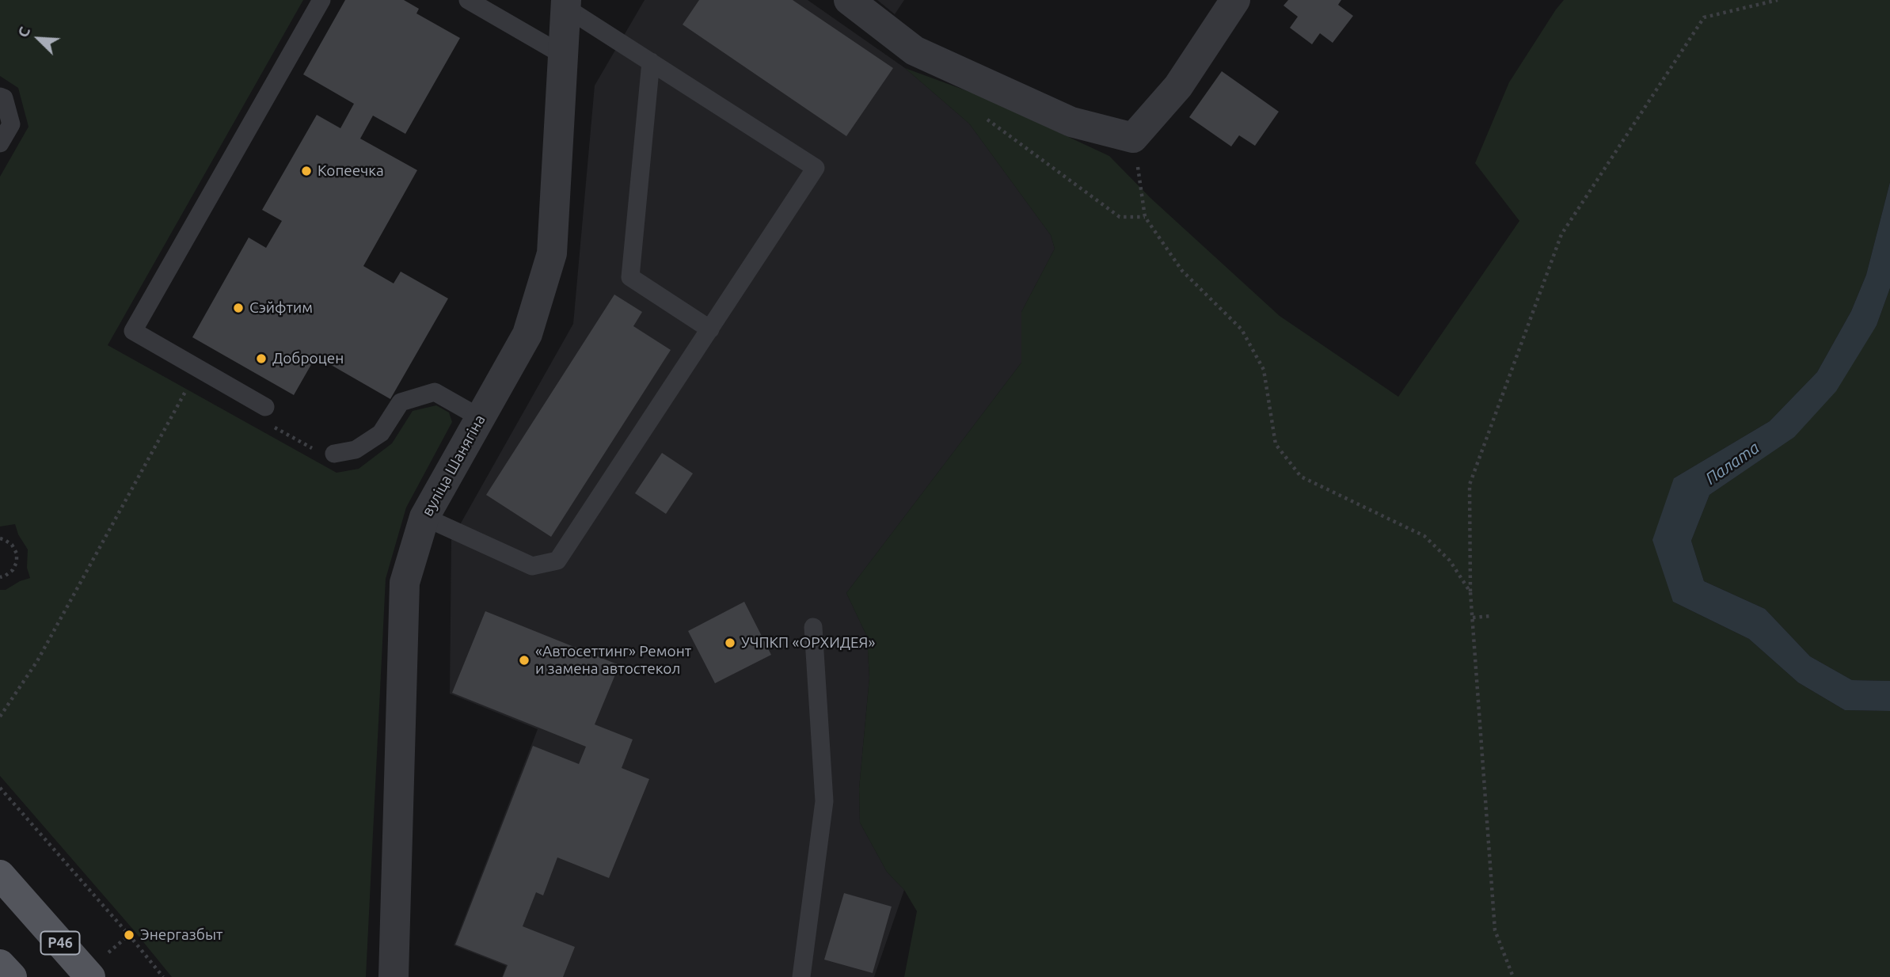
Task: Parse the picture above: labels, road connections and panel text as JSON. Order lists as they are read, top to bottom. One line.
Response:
{"streets":{"main road":["Р46"],"street":["вуліца Шанягіна"]},"water":["Палата"],"places":["Копеечка","Сэйфтим","Доброцен","УЧПКП «ОРХИДЕЯ»","«Автосеттинг» Ремонт и замена автостекол","Энергазбыт"],"north":"top left"}
